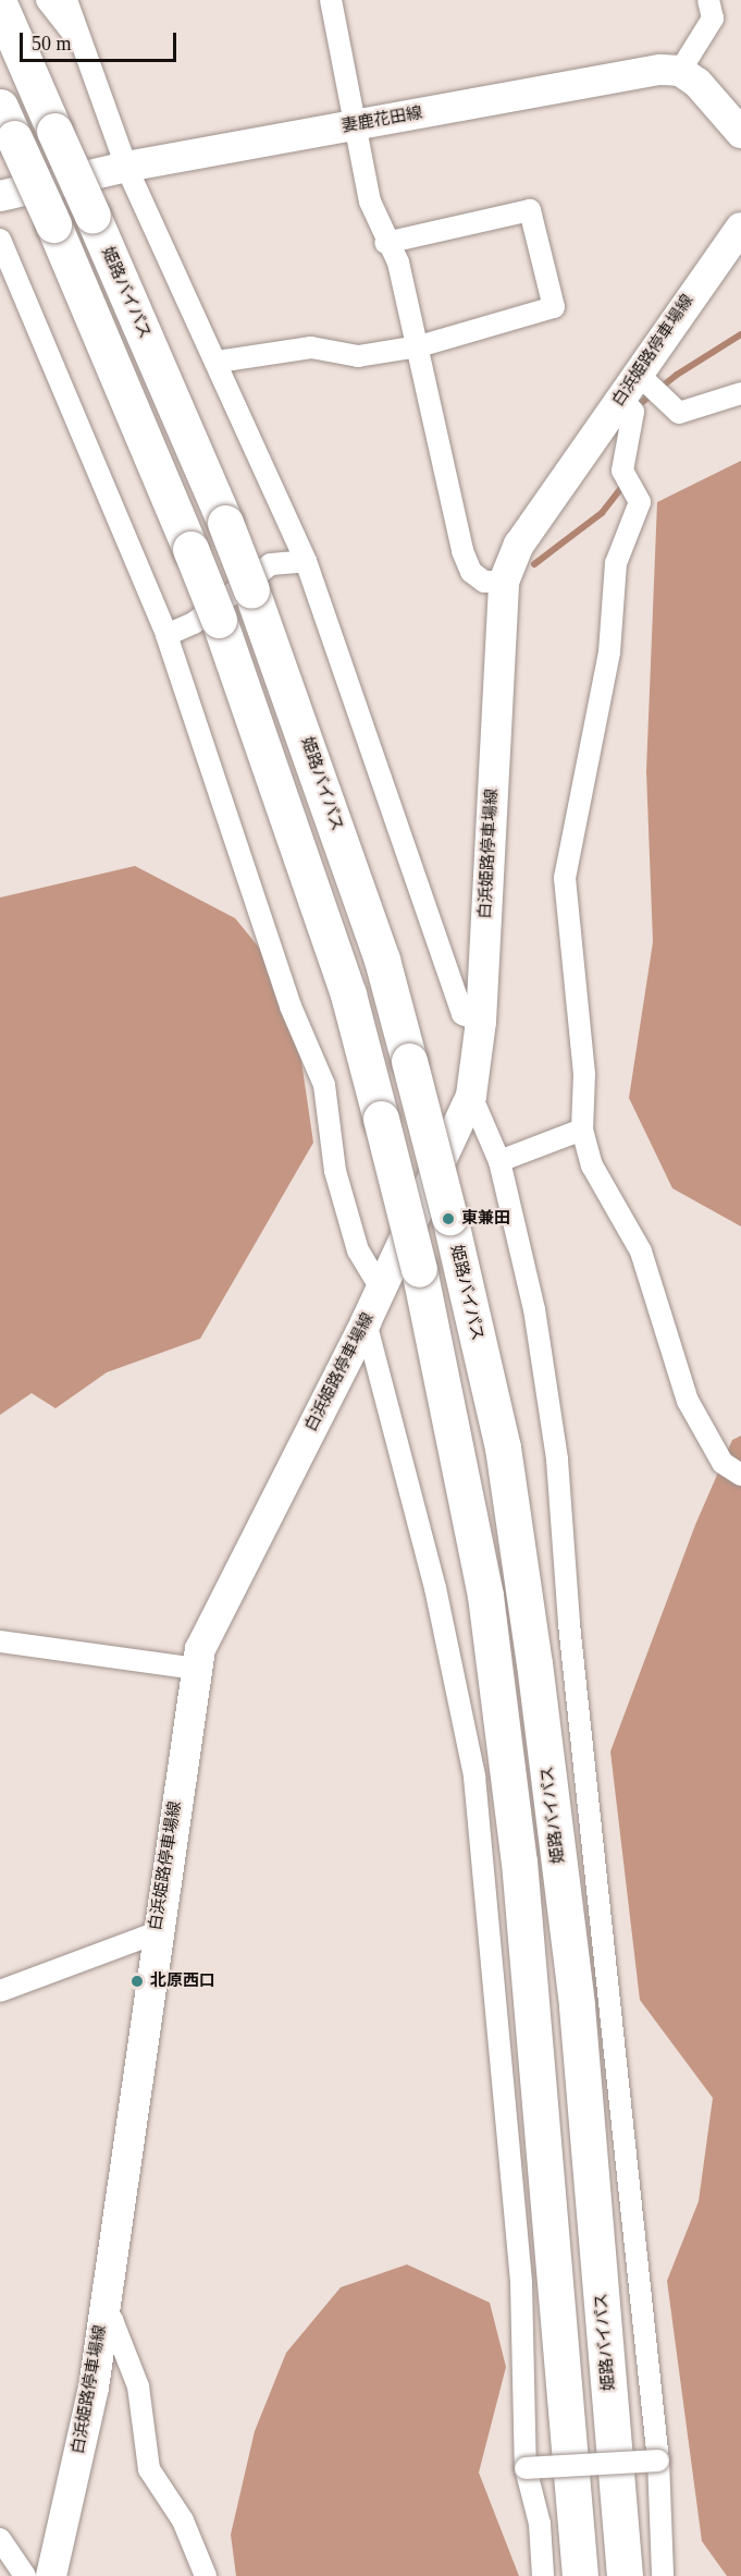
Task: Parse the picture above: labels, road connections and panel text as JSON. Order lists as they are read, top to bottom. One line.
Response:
{"streets":{"highway":["姫路バイパス"],"main road":["妻鹿花田線","白浜姫路停車場線"]},"places":["東兼田","北原西口"],"scale_bar":"50 m"}
